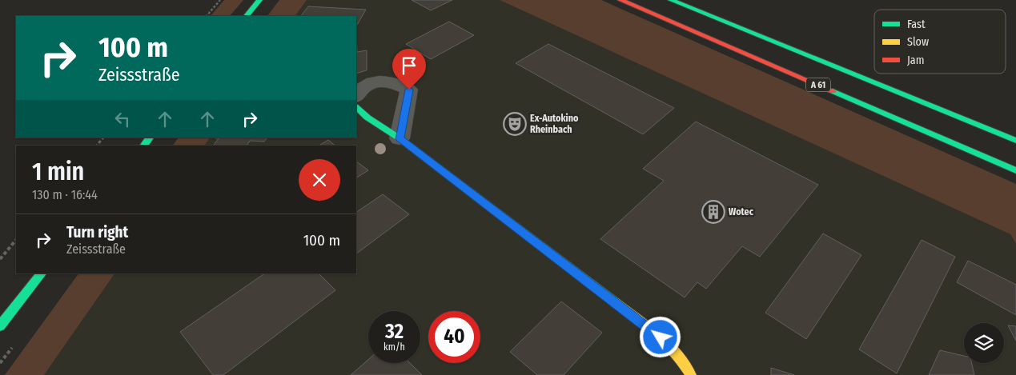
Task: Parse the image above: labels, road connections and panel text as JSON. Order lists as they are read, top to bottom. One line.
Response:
{"streets":{"main road":["A 61"]},"places":{"theatre":["Ex-Autokino Rheinbach"],"building":["Wotec"]},"legend":["Fast","Slow","Jam"],"page":{"turn":["100 m","Zeissstraße"],"heading":["1 min","130 m · 16:44"],"list":[{"name":"Turn right","note":"Zeissstraße","value":"100 m"}],"speed":"32 km/h","limit":"40"}}
